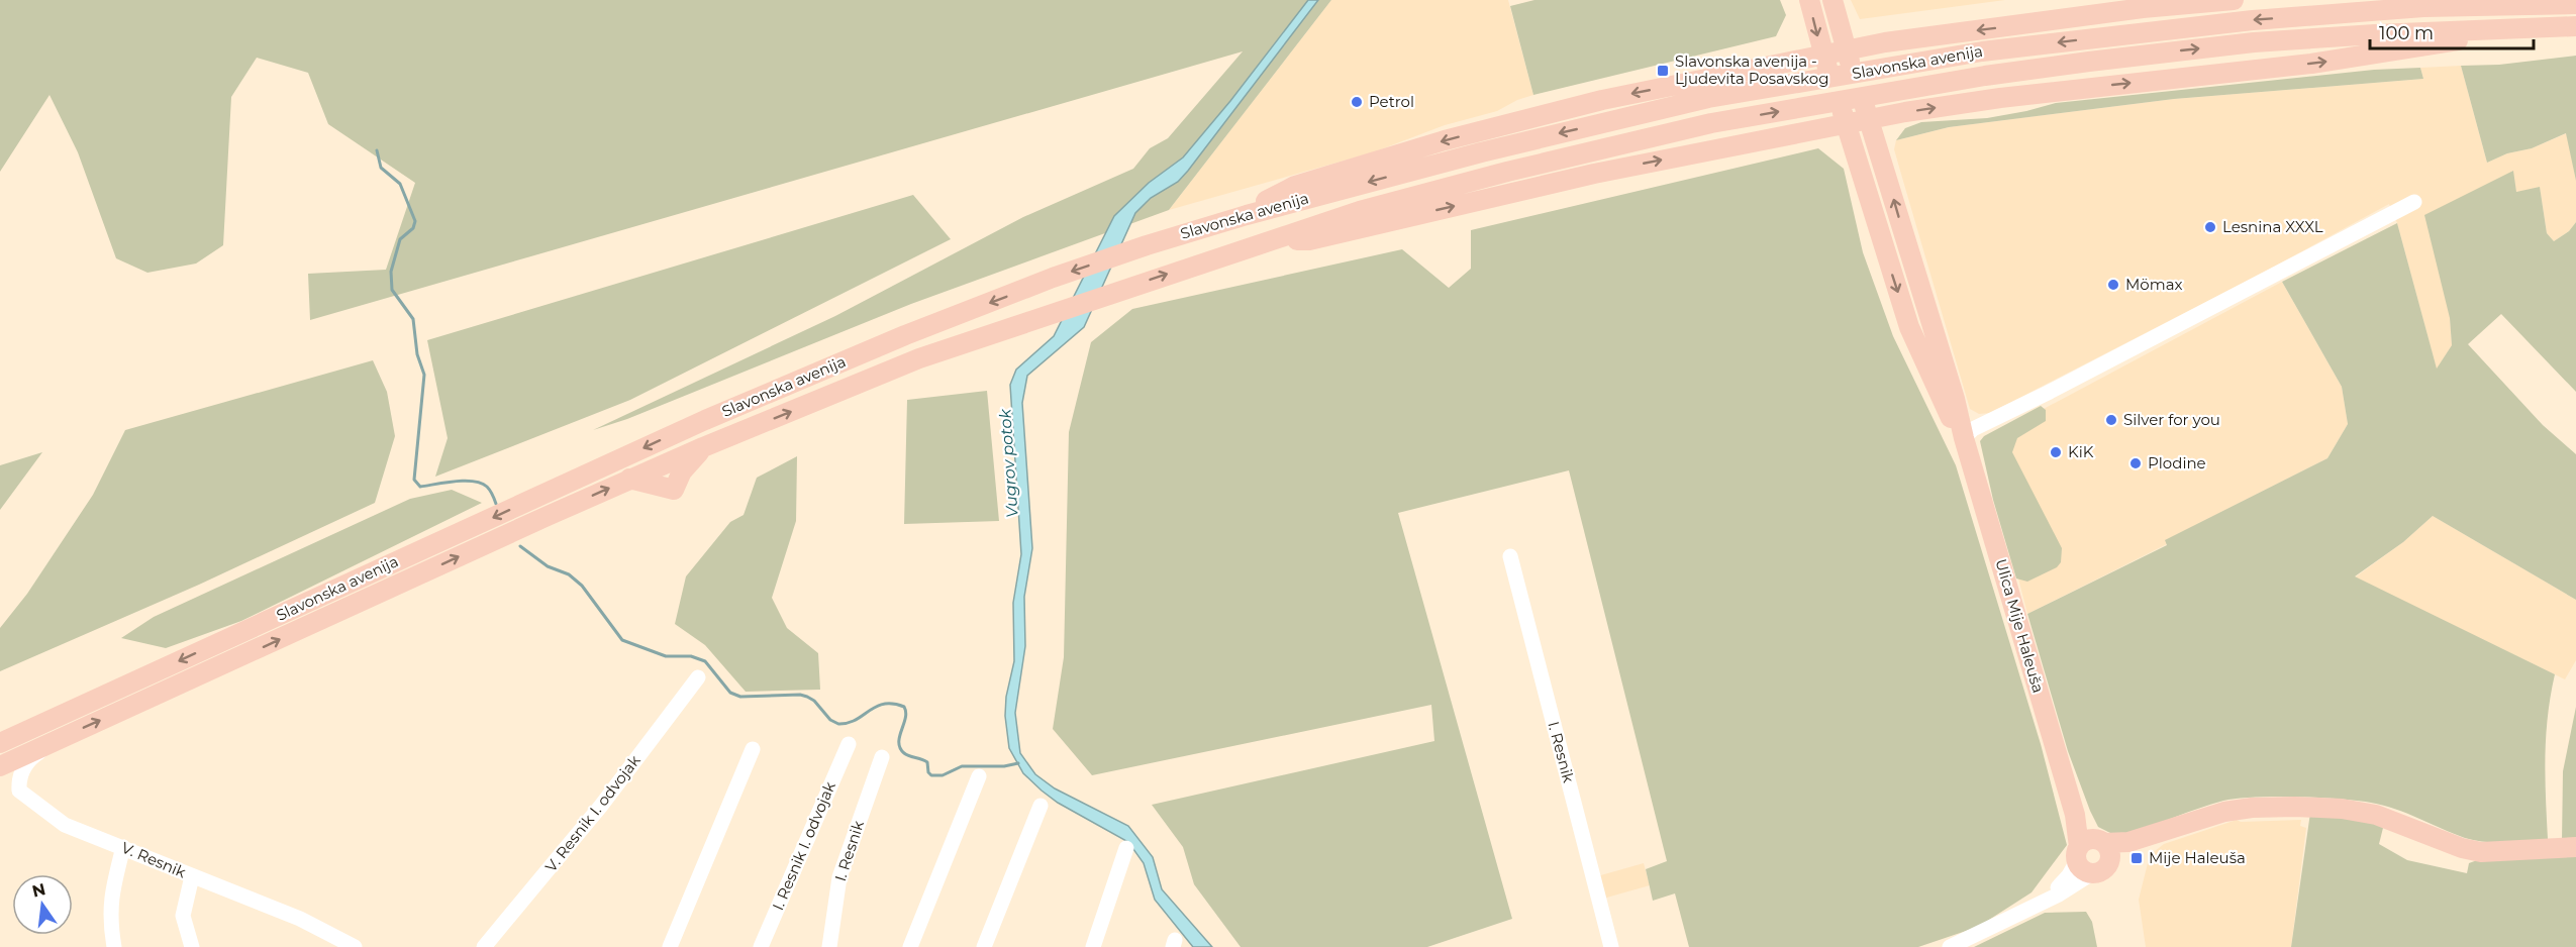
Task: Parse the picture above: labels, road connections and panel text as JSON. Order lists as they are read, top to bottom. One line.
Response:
{"streets":{"main road":["Slavonska avenija","Ulica Mije Haleuša"],"street":["I. Resnik","V. Resnik I. odvojak","I. Resnik I. odvojak","V. Resnik"]},"crossings":[["Slavonska avenija","V. Resnik"]],"water":["Vugrov potok"],"places":{"transit":["Slavonska avenija - Ljudevita Posavskog","Mije Haleuša"],"other":["Petrol","Lesnina XXXL","Mömax","Silver for you","KiK","Plodine"]},"scale_bar":"100 m","north":"top"}
